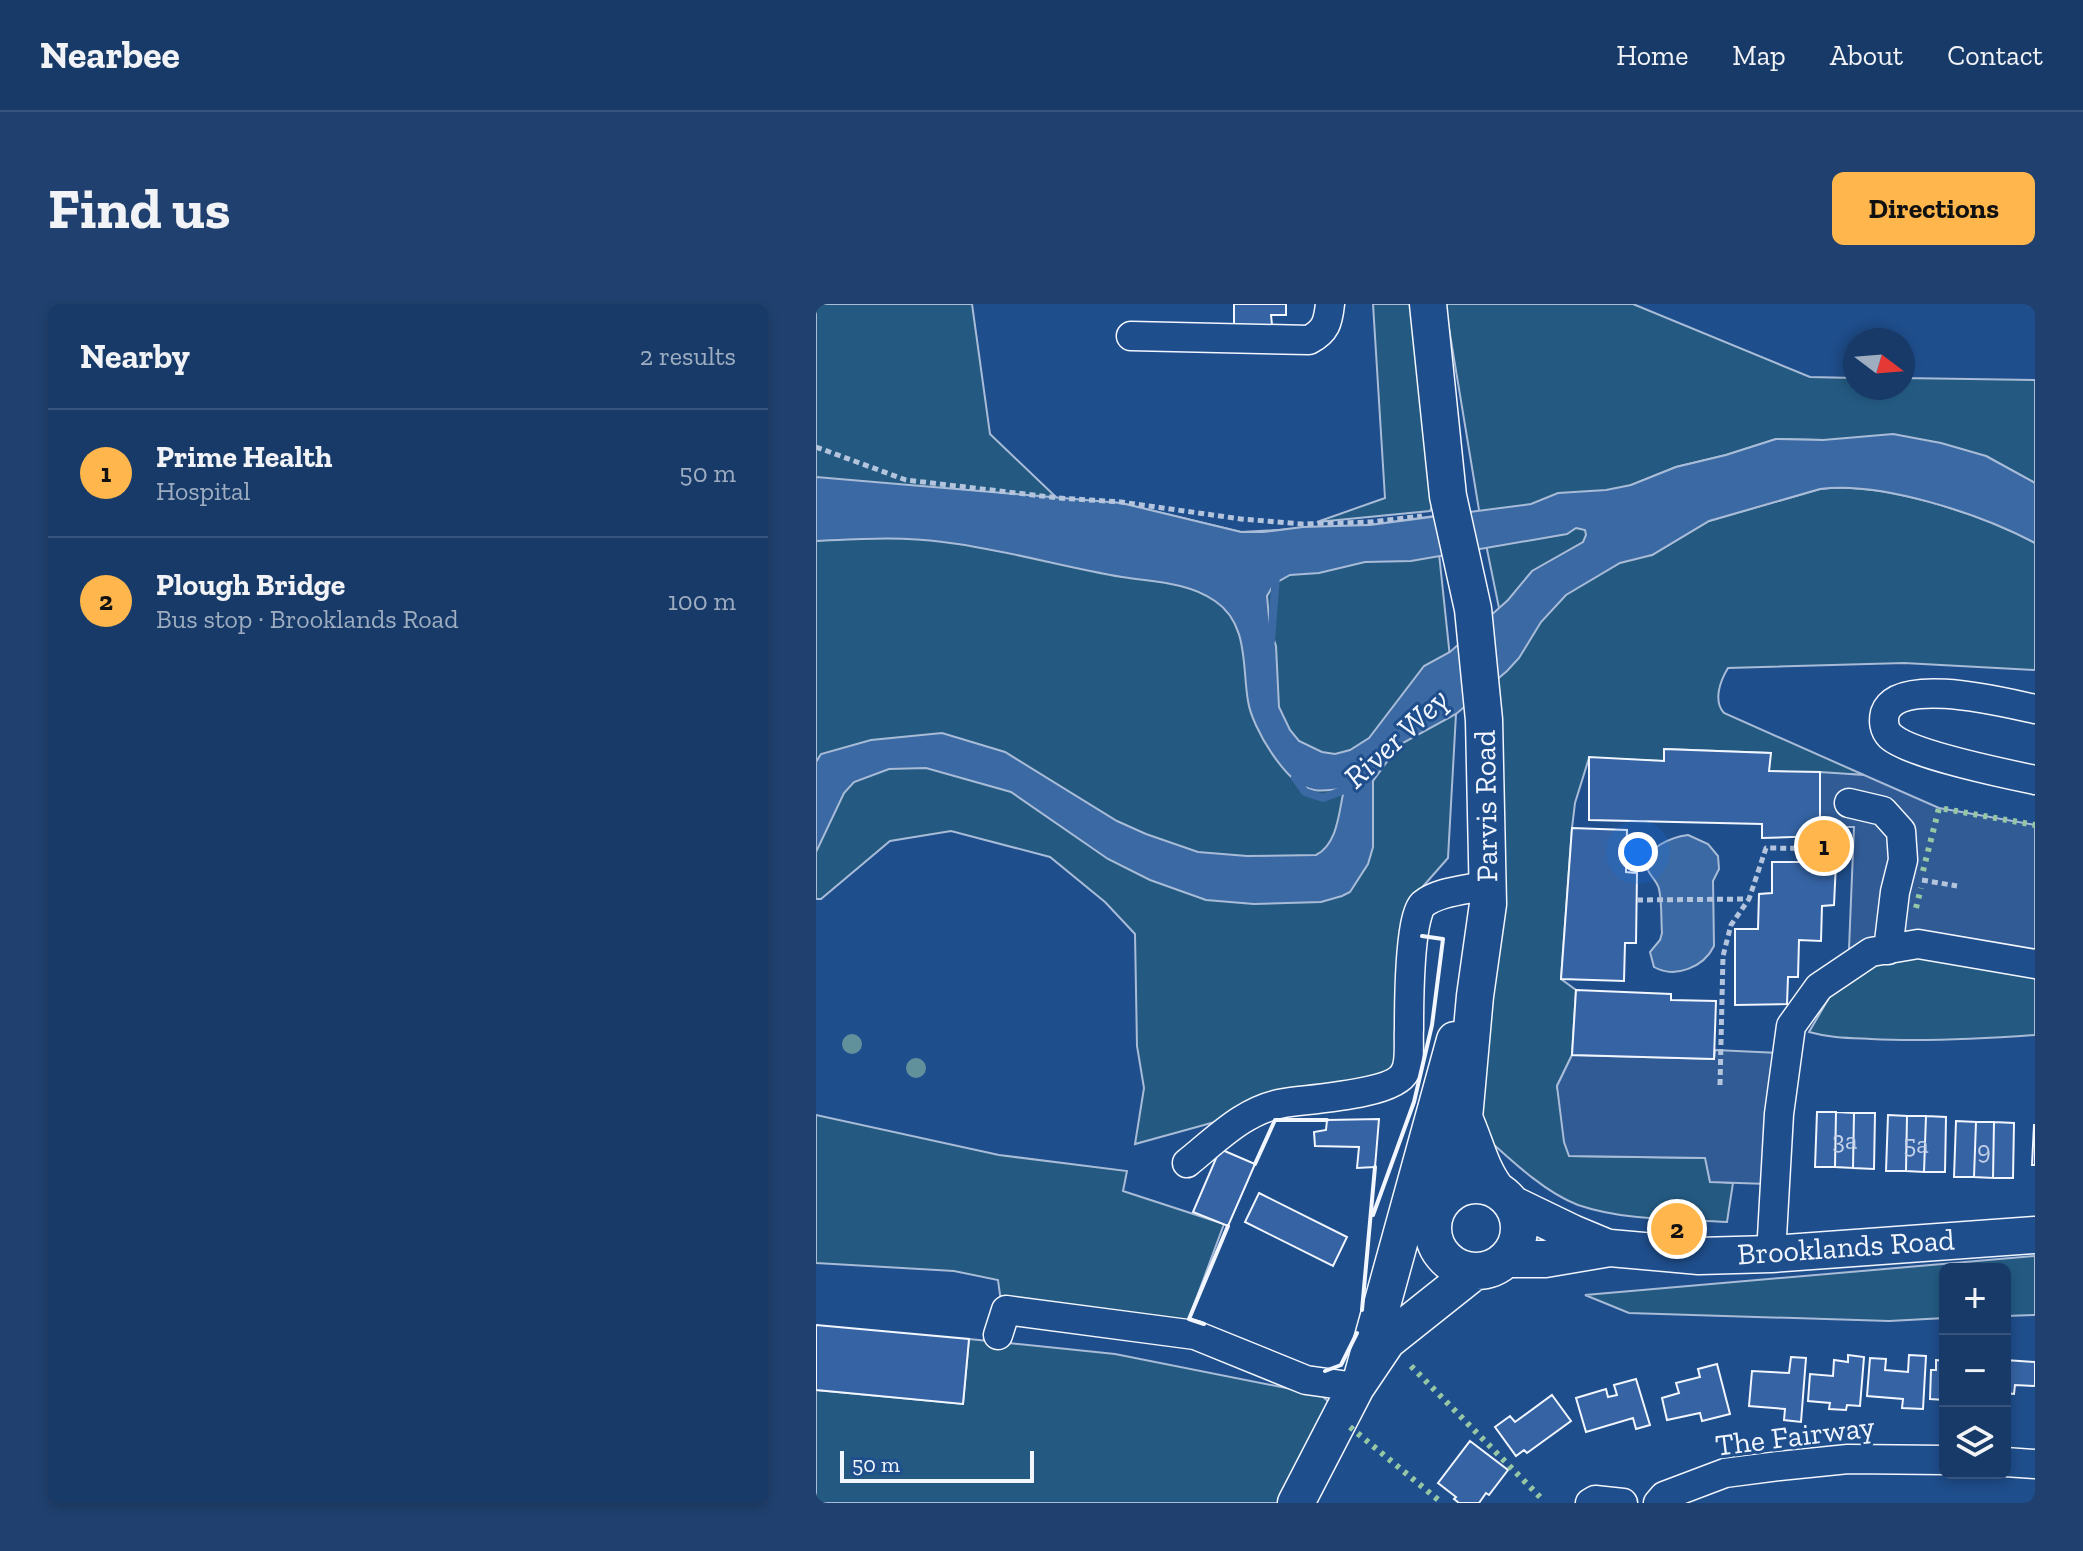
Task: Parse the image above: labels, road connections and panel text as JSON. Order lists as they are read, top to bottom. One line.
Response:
{"streets":{"main road":["Parvis Road","Brooklands Road"],"street":["The Fairway"]},"water":["River Wey"],"house_numbers":["3a","5a","9"],"scale_bar":"50 m","north":"right","page":{"header":"Nearbee","nav":["Home","Map","About","Contact"],"buttons":"Directions","title":"Find us","heading":["Nearby","2 results"],"list":[{"mark":"1","name":"Prime Health","note":"Hospital","value":"50 m"},{"mark":"2","name":"Plough Bridge","note":"Bus stop · Brooklands Road","value":"100 m"}],"pins":["1","2"],"map_buttons":["+","−"],"scale":"50 m"}}
